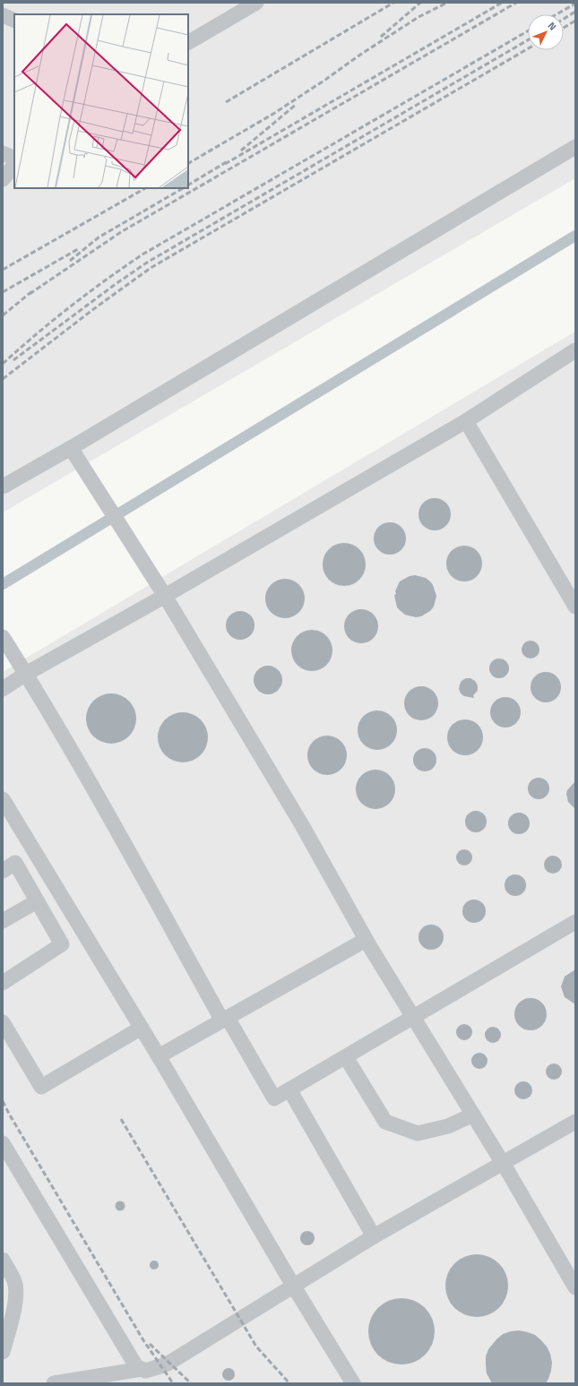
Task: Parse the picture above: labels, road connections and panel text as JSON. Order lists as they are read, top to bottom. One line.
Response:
{"north":"top right"}
